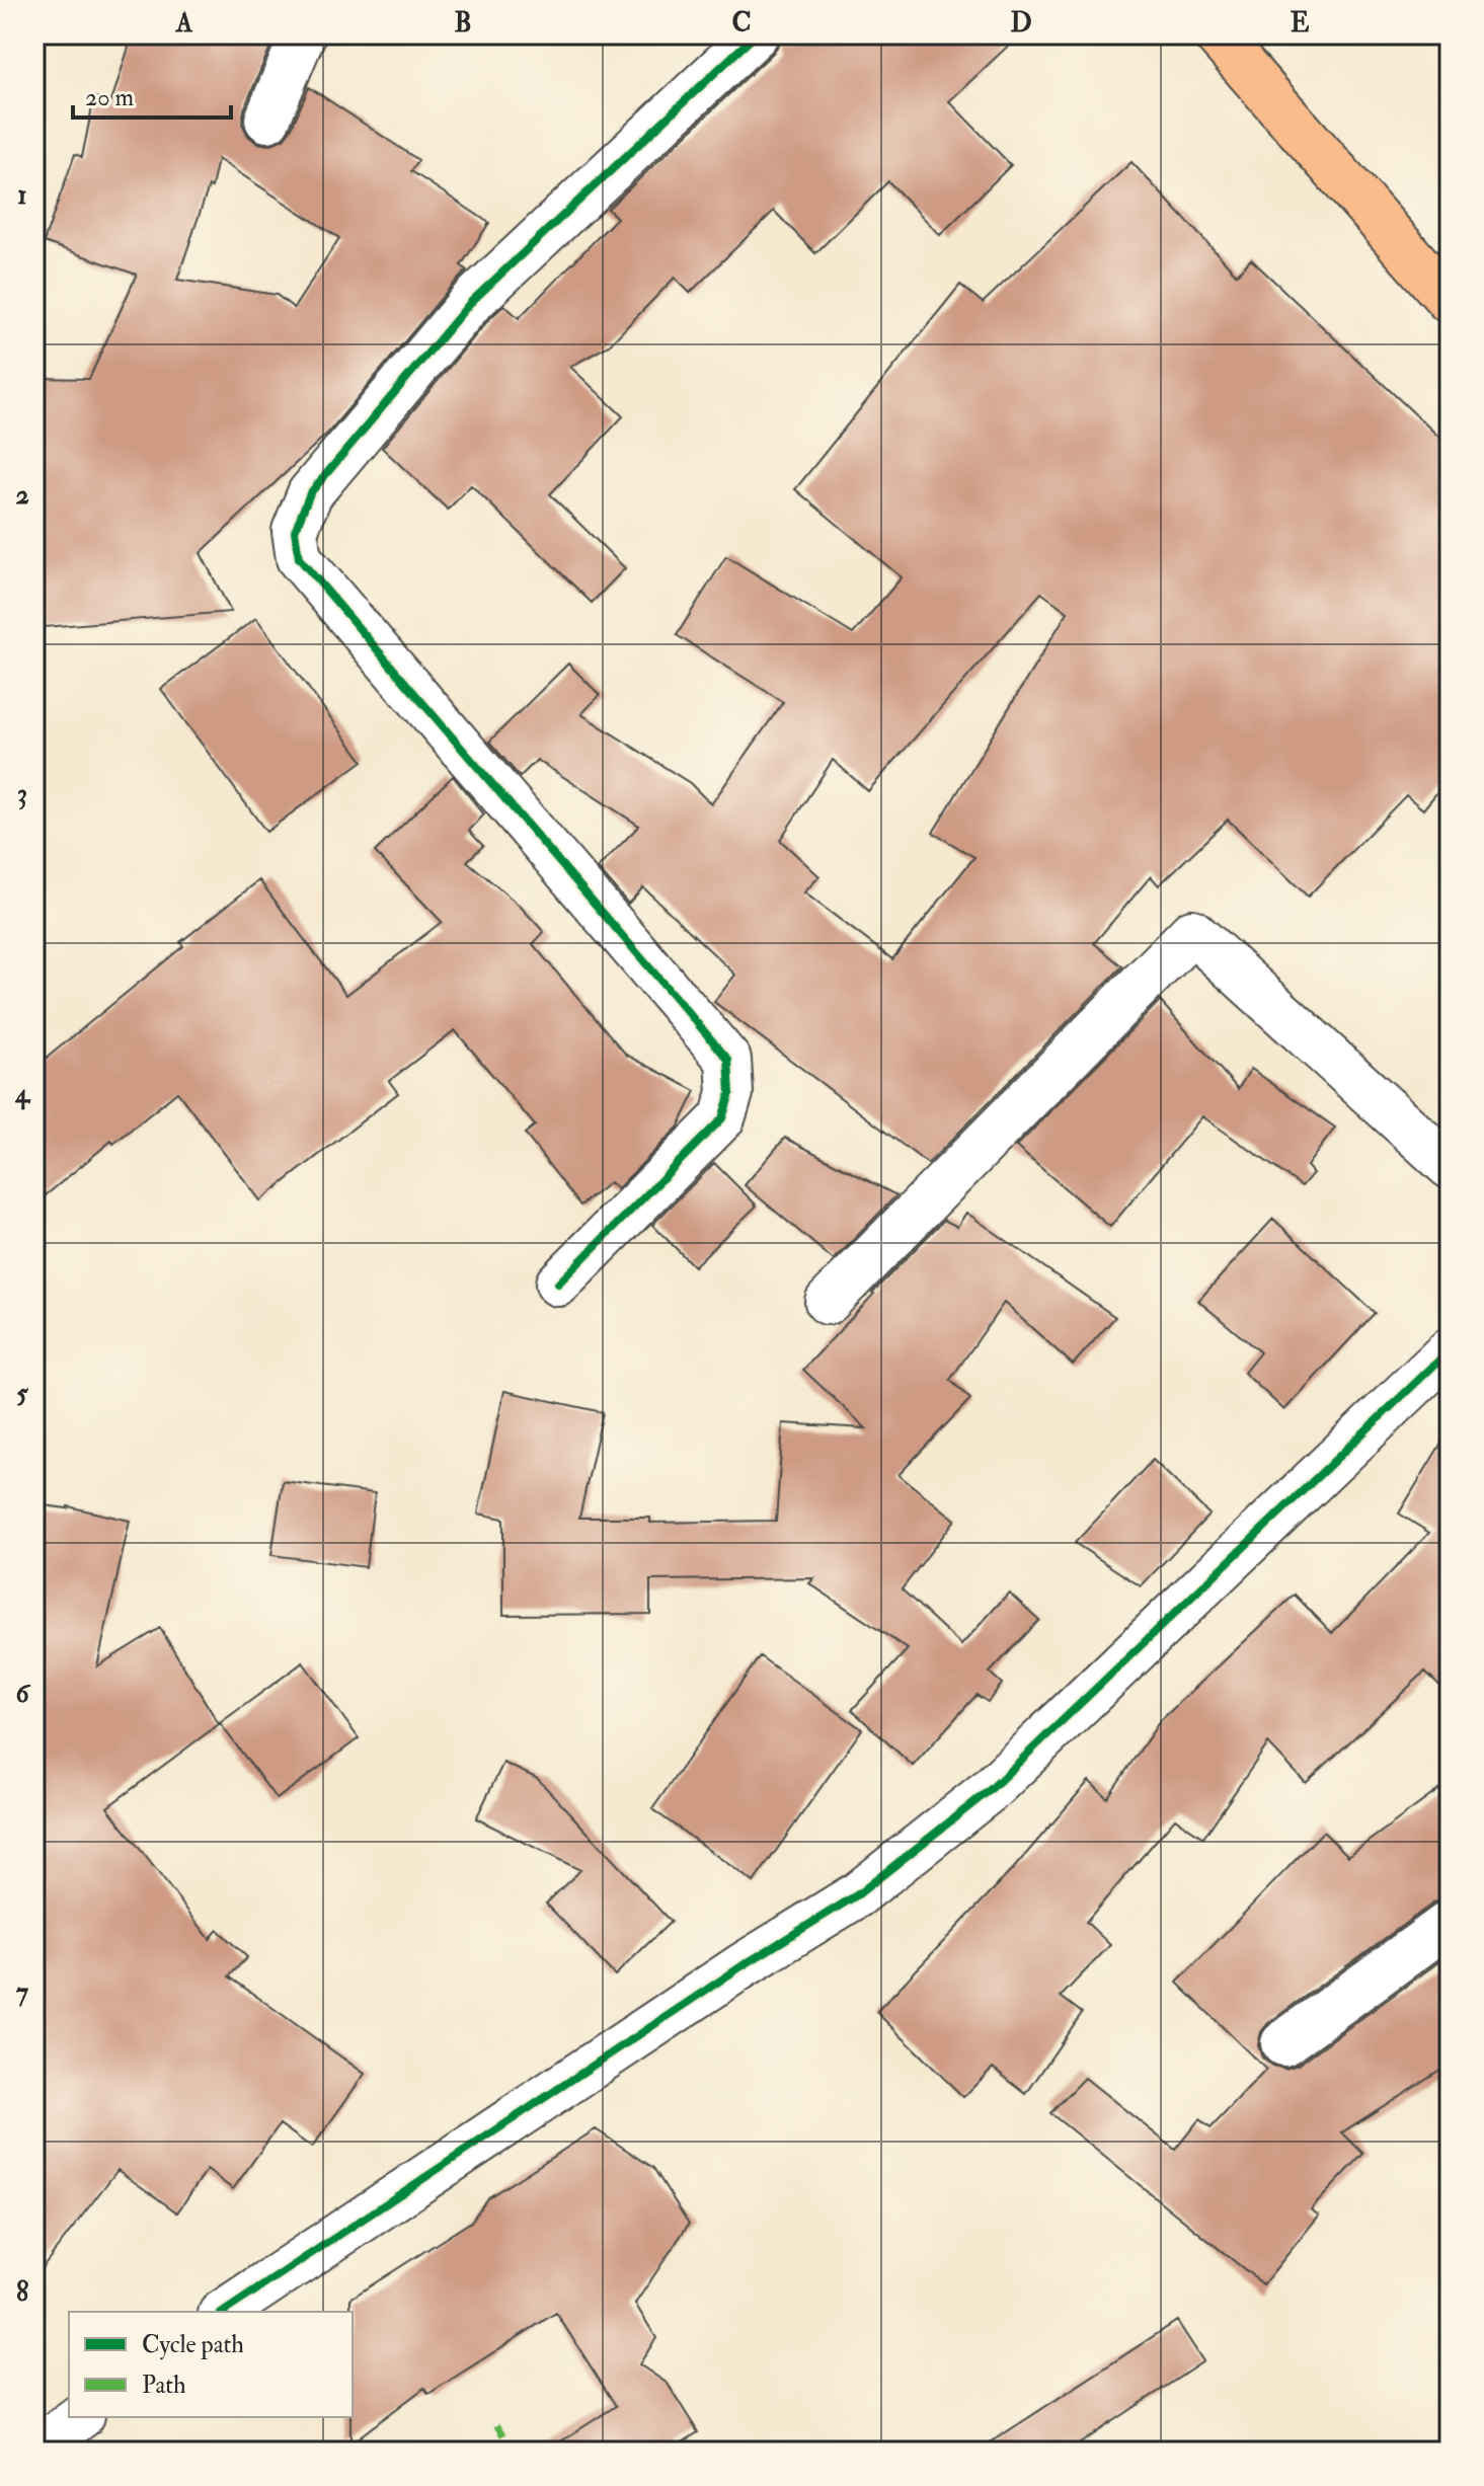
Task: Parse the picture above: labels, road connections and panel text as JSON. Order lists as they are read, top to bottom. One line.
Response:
{"legend":["Cycle path","Path"],"scale_bar":"20 m","grid":{"columns":["A","B","C","D","E"],"rows":["1","2","3","4","5","6","7","8"]}}
